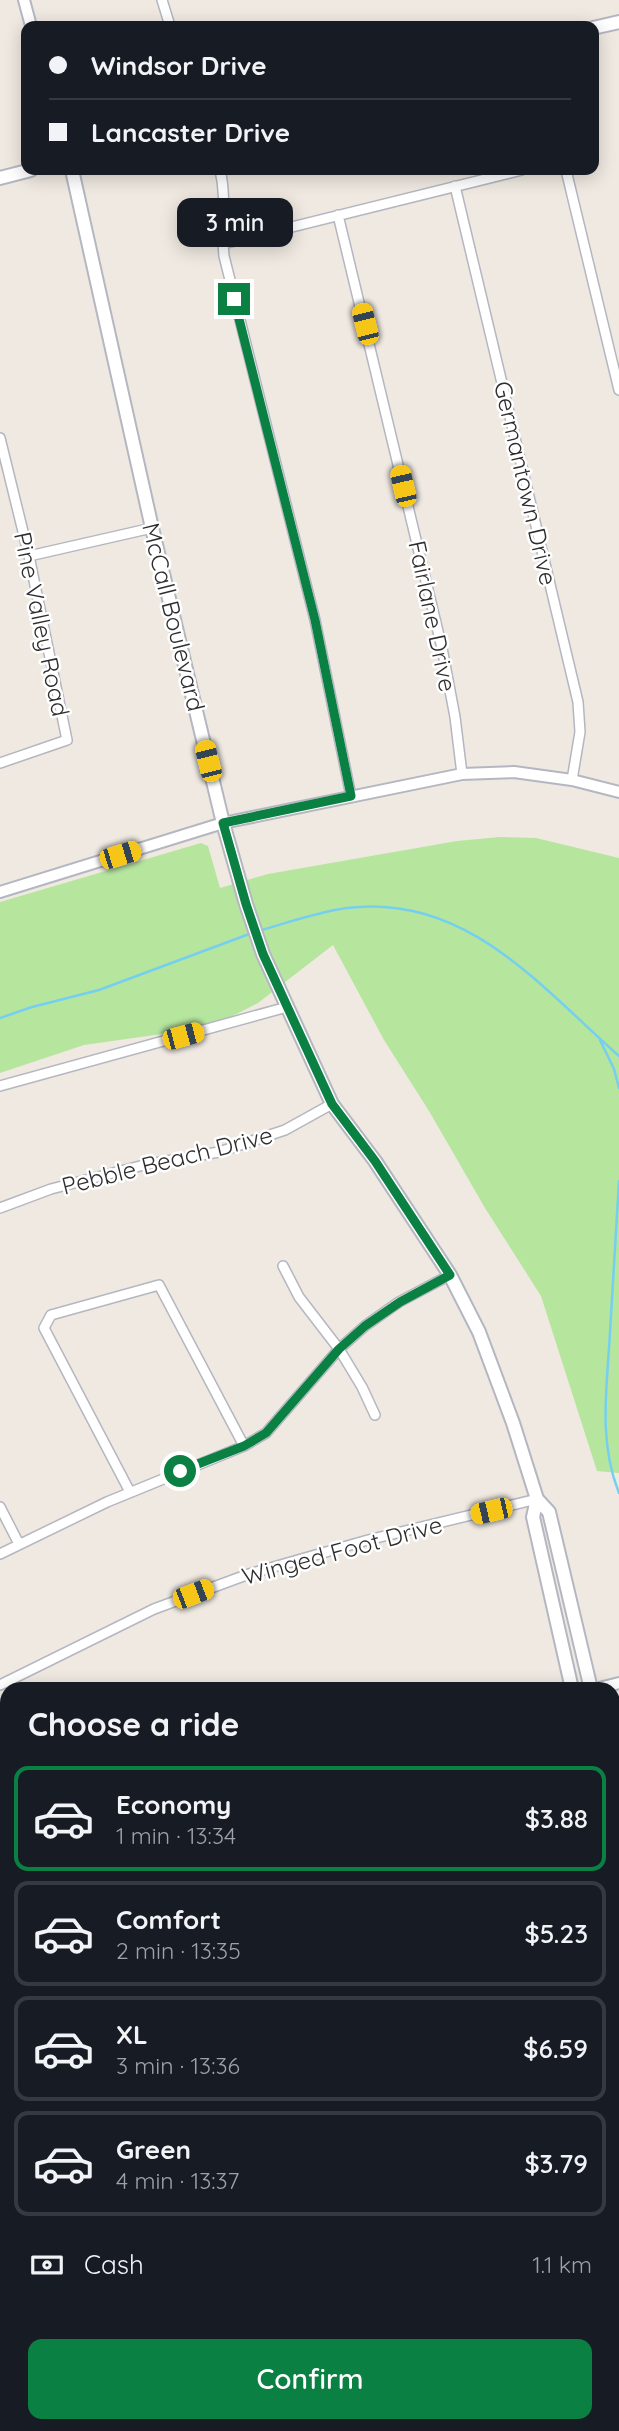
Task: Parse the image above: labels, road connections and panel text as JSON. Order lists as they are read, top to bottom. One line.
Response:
{"streets":{"main road":["McCall Boulevard"],"street":["Germantown Drive","Fairlane Drive","Pine Valley Road","Pebble Beach Drive","Winged Foot Drive"]},"crossings":[["McCall Boulevard","Pebble Beach Drive"],["McCall Boulevard","Winged Foot Drive"]],"page":{"banner":["Windsor Drive","Lancaster Drive"],"bubble":"3 min","heading":"Choose a ride","list":[{"name":"Economy","note":"1 min · 13:34","value":"$3.88"},{"name":"Comfort","note":"2 min · 13:35","value":"$5.23"},{"name":"XL","note":"3 min · 13:36","value":"$6.59"},{"name":"Green","note":"4 min · 13:37","value":"$3.79"}],"pay":["Cash","1.1 km"],"buttons":"Confirm"}}
